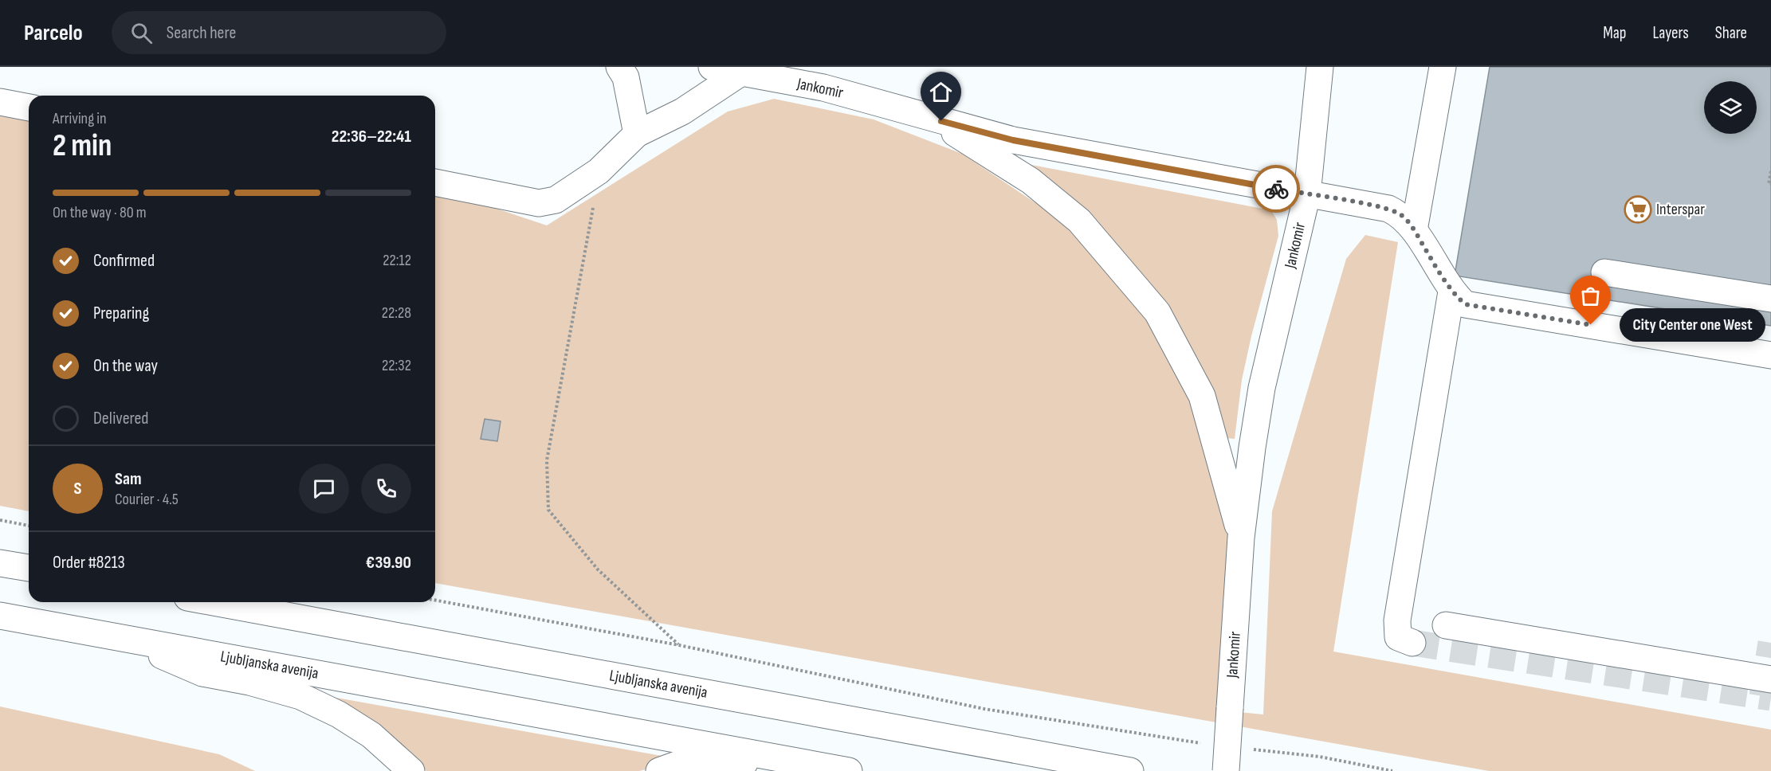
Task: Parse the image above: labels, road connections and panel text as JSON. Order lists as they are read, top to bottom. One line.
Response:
{"streets":{"main road":["Jankomir","Ljubljanska avenija"]},"places":{"supermarket":["Interspar"],"other":["City Center one West"]},"page":{"header":"Parcelo","search":"Search here","nav":["Map","Layers","Share"],"heading":["2 min","Arriving in","22:36–22:41"],"panel":["Sam","Courier · 4.5","Order #8213","€39.90"],"bar":"On the way · 80 m","list":[["Confirmed","22:12"],["Preparing","22:28"],["On the way","22:32"],"Delivered"],"bubble":"City Center one West","round":"S"}}
